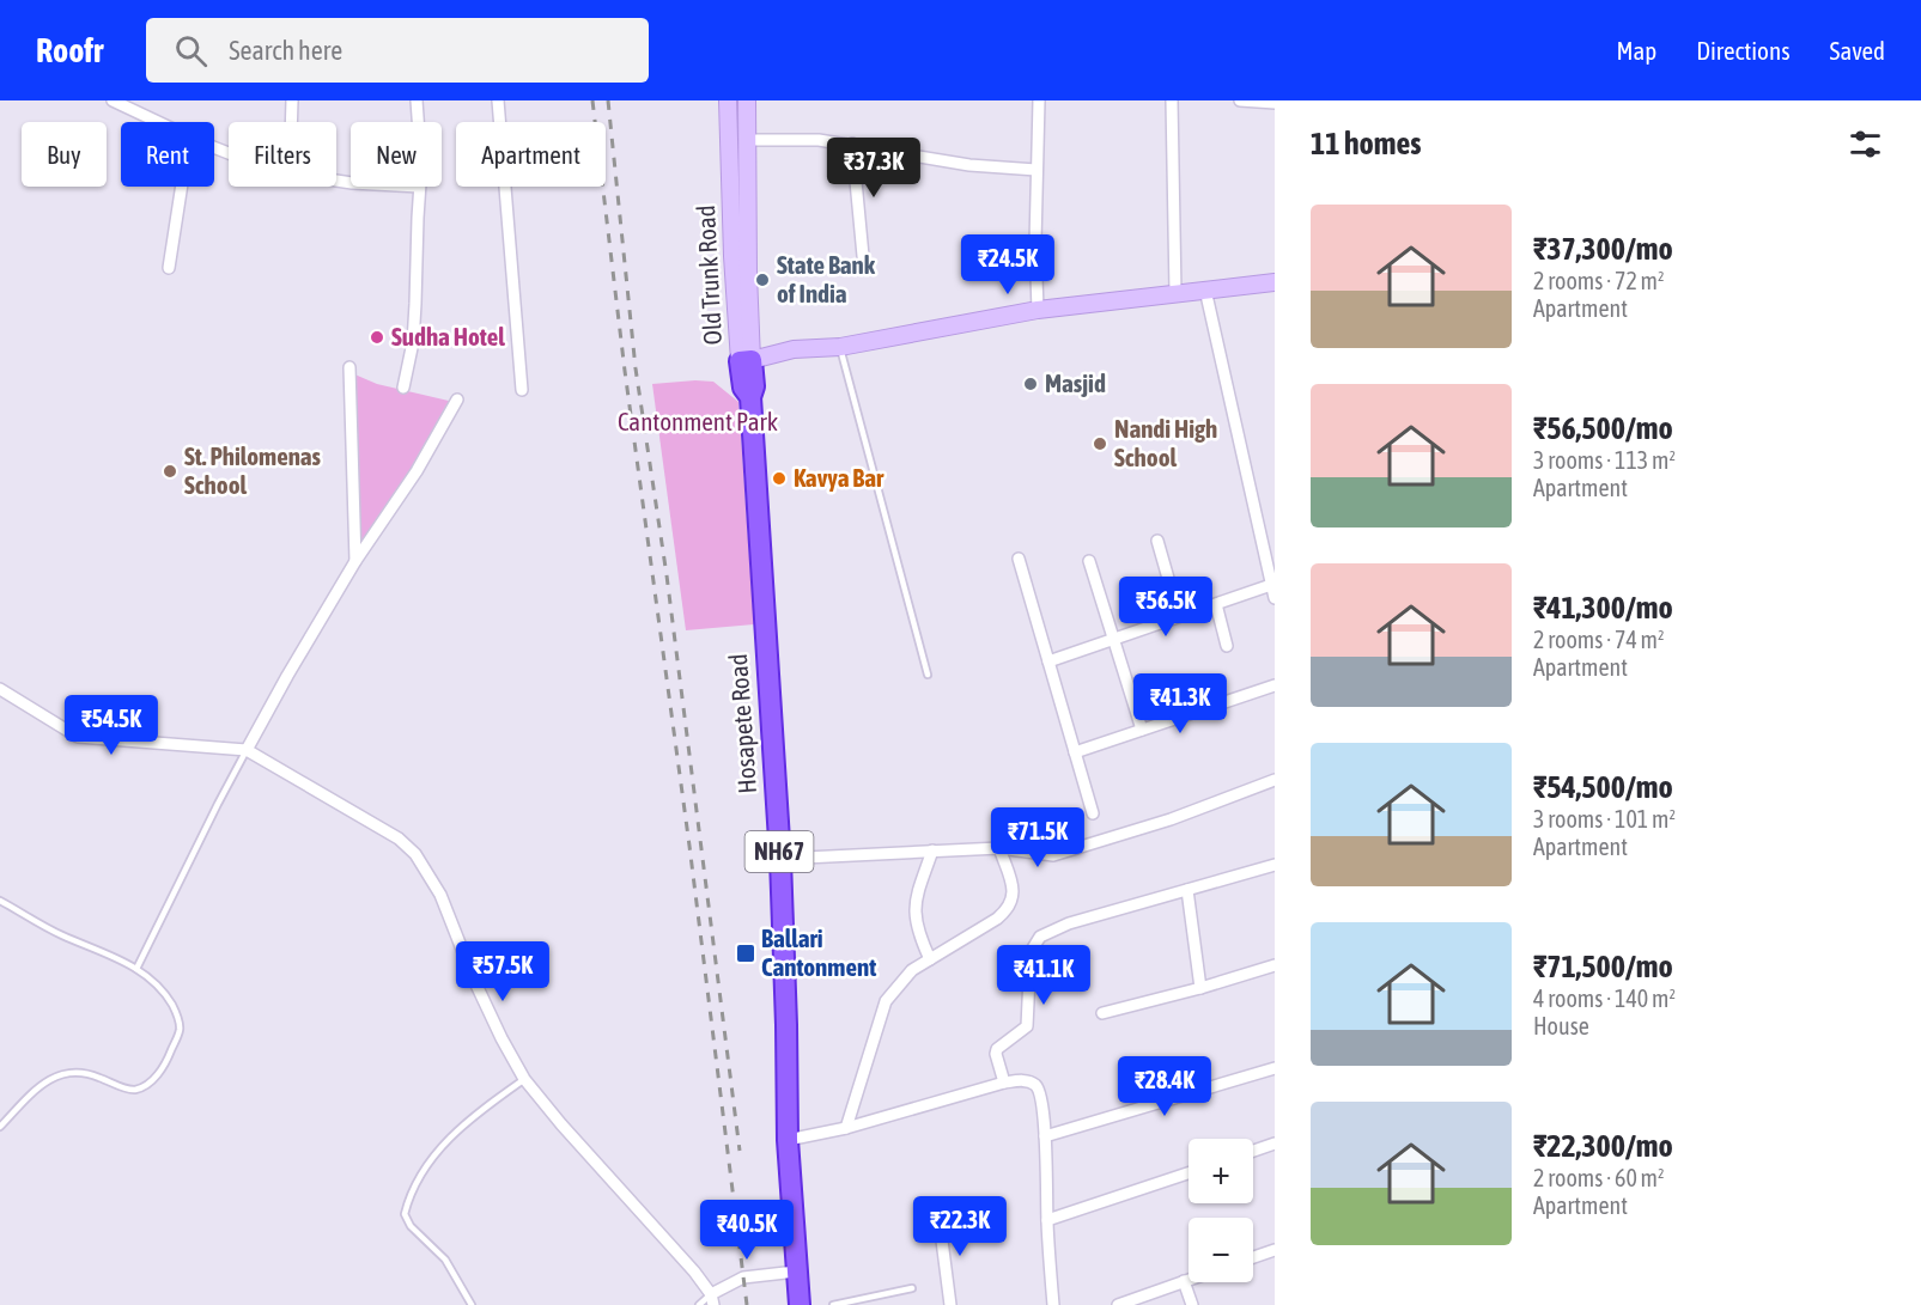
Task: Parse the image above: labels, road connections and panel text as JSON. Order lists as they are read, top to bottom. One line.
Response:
{"streets":{"highway":["Hosapete Road","NH67"],"street":["Old Trunk Road"]},"crossings":[["Old Trunk Road","Hosapete Road"]],"parks":["Cantonment Park"],"places":{"other":["State Bank of India","Sudha Hotel","Masjid","Nandi High School","St. Philomenas School","Kavya Bar"],"transit":["Ballari Cantonment"]},"page":{"header":"Roofr","search":"Search here","nav":["Map","Directions","Saved"],"heading":"11 homes","chip":["Buy","Rent","Filters","New","Apartment"],"price":["₹37.3K","₹24.5K","₹56.5K","₹41.3K","₹54.5K","₹71.5K","₹57.5K","₹41.1K","₹28.4K","₹22.3K","₹40.5K"],"list":[{"name":"₹37,300/mo","note":"2 rooms · 72 m² · Apartment"},{"name":"₹56,500/mo","note":"3 rooms · 113 m² · Apartment"},{"name":"₹41,300/mo","note":"2 rooms · 74 m² · Apartment"},{"name":"₹54,500/mo","note":"3 rooms · 101 m² · Apartment"},{"name":"₹71,500/mo","note":"4 rooms · 140 m² · House"},{"name":"₹22,300/mo","note":"2 rooms · 60 m² · Apartment"}],"map_buttons":["+","−"]}}
